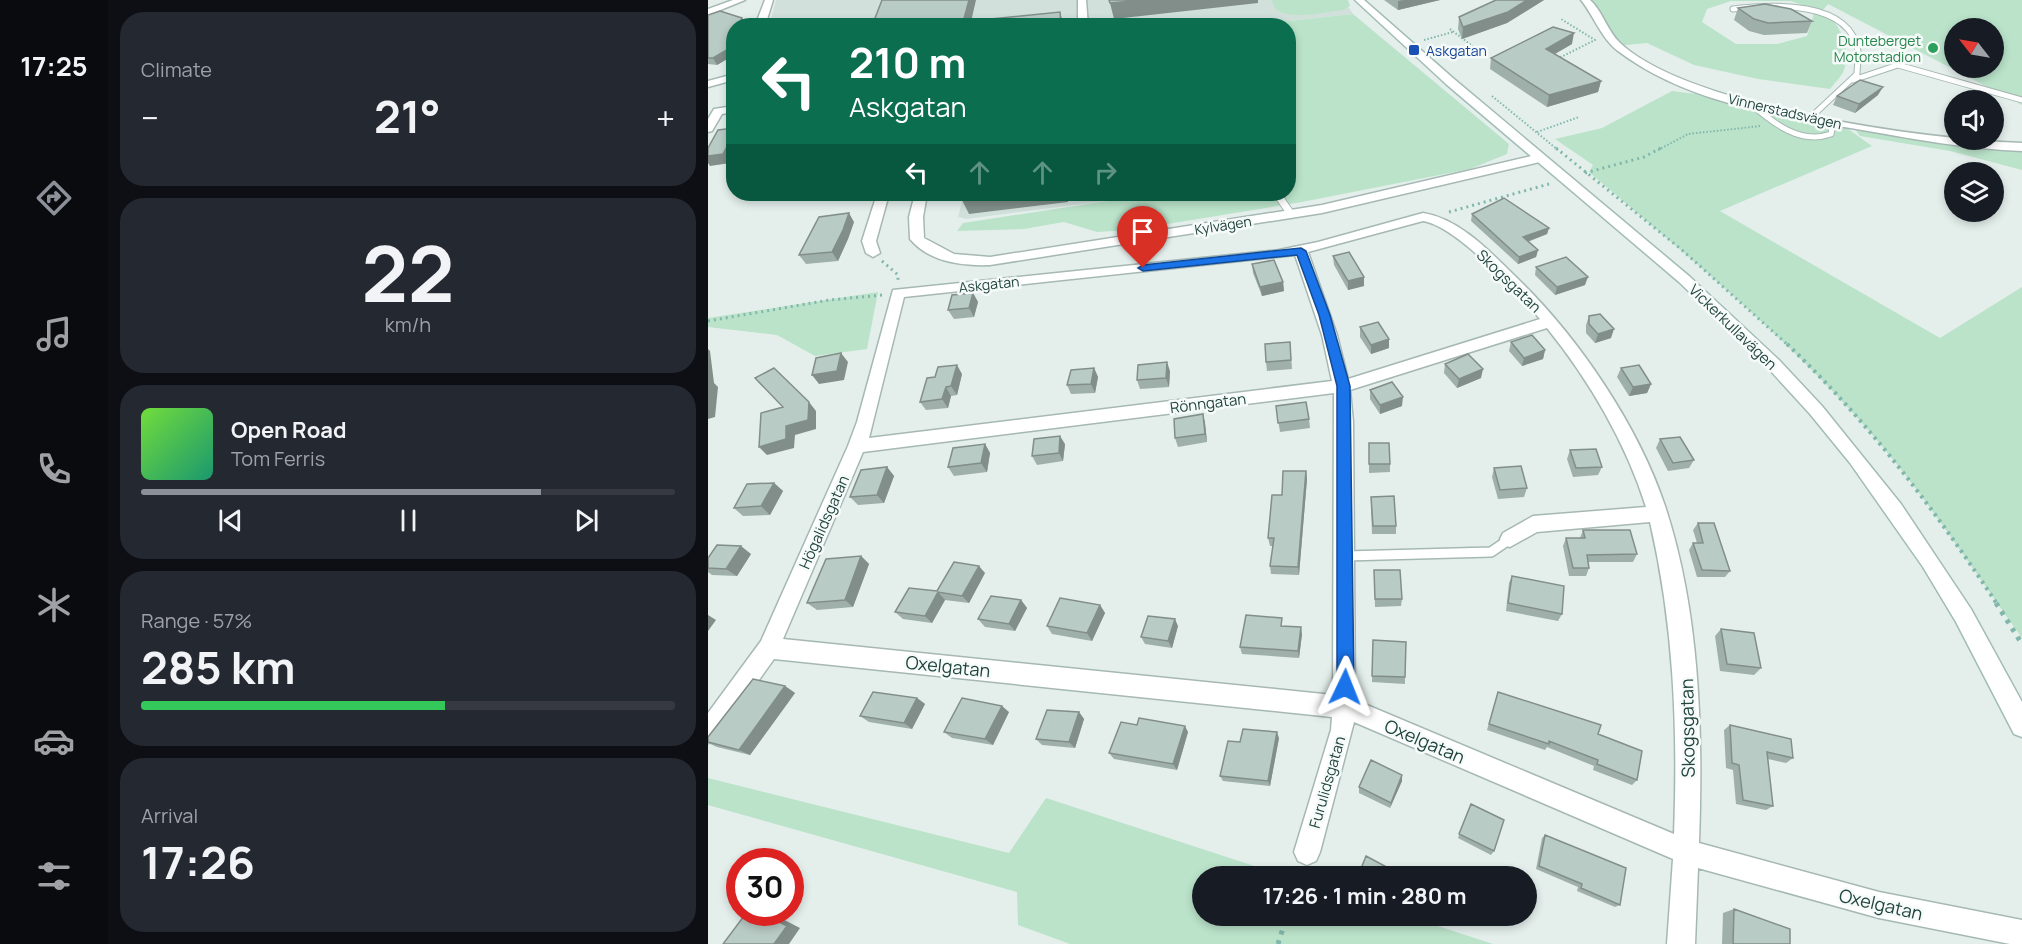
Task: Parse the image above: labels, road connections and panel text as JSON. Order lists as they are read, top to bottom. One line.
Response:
{"streets":{"street":["Vinnerstadsvägen","Kylvägen","Skogsgatan","Askgatan","Vickerkullavägen","Rönngatan","Högalidsgatan","Oxelgatan","Furulidsgatan"]},"crossings":[["Kylvägen","Askgatan"],["Kylvägen","Vickerkullavägen"],["Skogsgatan","Askgatan"],["Skogsgatan","Rönngatan"],["Skogsgatan","Oxelgatan"],["Askgatan","Högalidsgatan"],["Askgatan","Furulidsgatan"],["Rönngatan","Högalidsgatan"],["Rönngatan","Furulidsgatan"],["Högalidsgatan","Oxelgatan"],["Oxelgatan","Furulidsgatan"]],"places":{"other":["Dunteberget Motorstadion"],"transit":["Askgatan"]},"north":"top left","page":{"tabs":"17:25","tile":["Climate",["22","km/h"],["Range · 57%","285 km"],["Arrival","17:26"]],"turn":["210 m","Askgatan"],"heat":["−","21°","+"],"song":["Open Road","Tom Ferris"],"limit":"30","trip":"17:26 · 1 min · 280 m"}}
